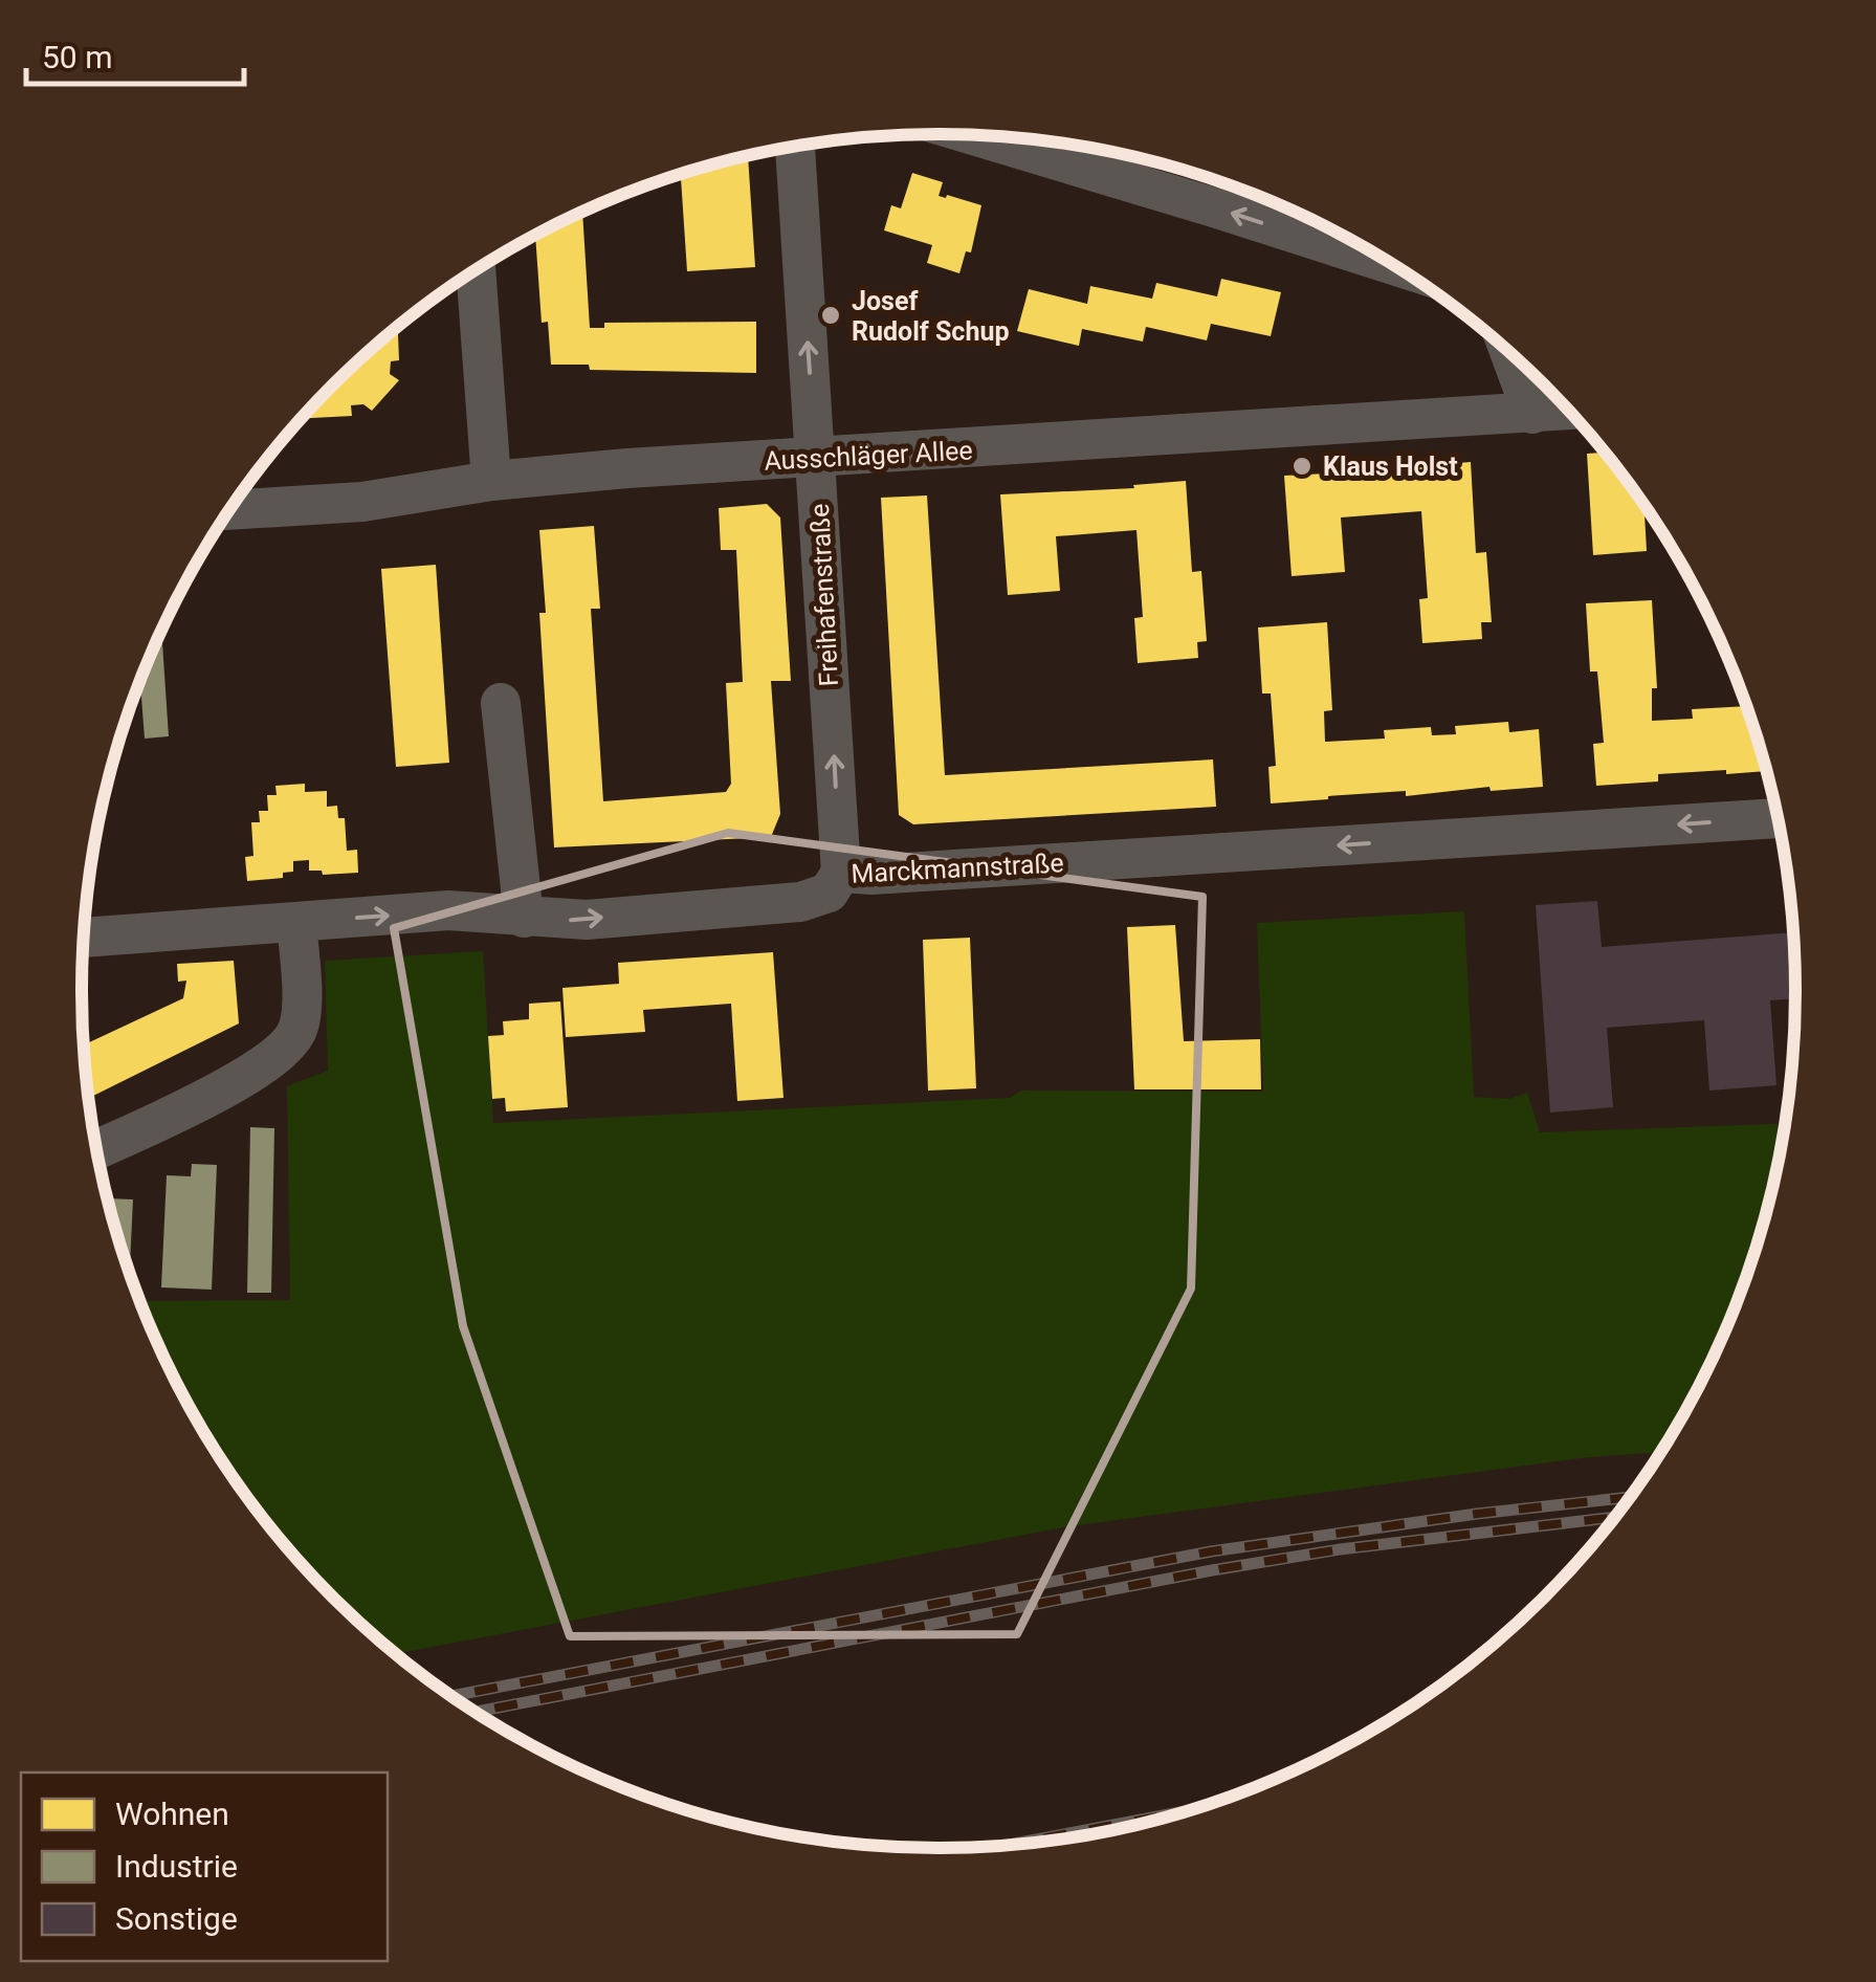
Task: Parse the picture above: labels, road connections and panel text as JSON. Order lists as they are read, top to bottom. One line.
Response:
{"streets":{"street":["Ausschläger Allee","Freihafenstraße","Marckmannstraße"]},"crossings":[["Ausschläger Allee","Freihafenstraße"],["Freihafenstraße","Marckmannstraße"]],"places":["Josef Rudolf Schup","Klaus Holst"],"legend":["Wohnen","Industrie","Sonstige"],"scale_bar":"50 m"}
